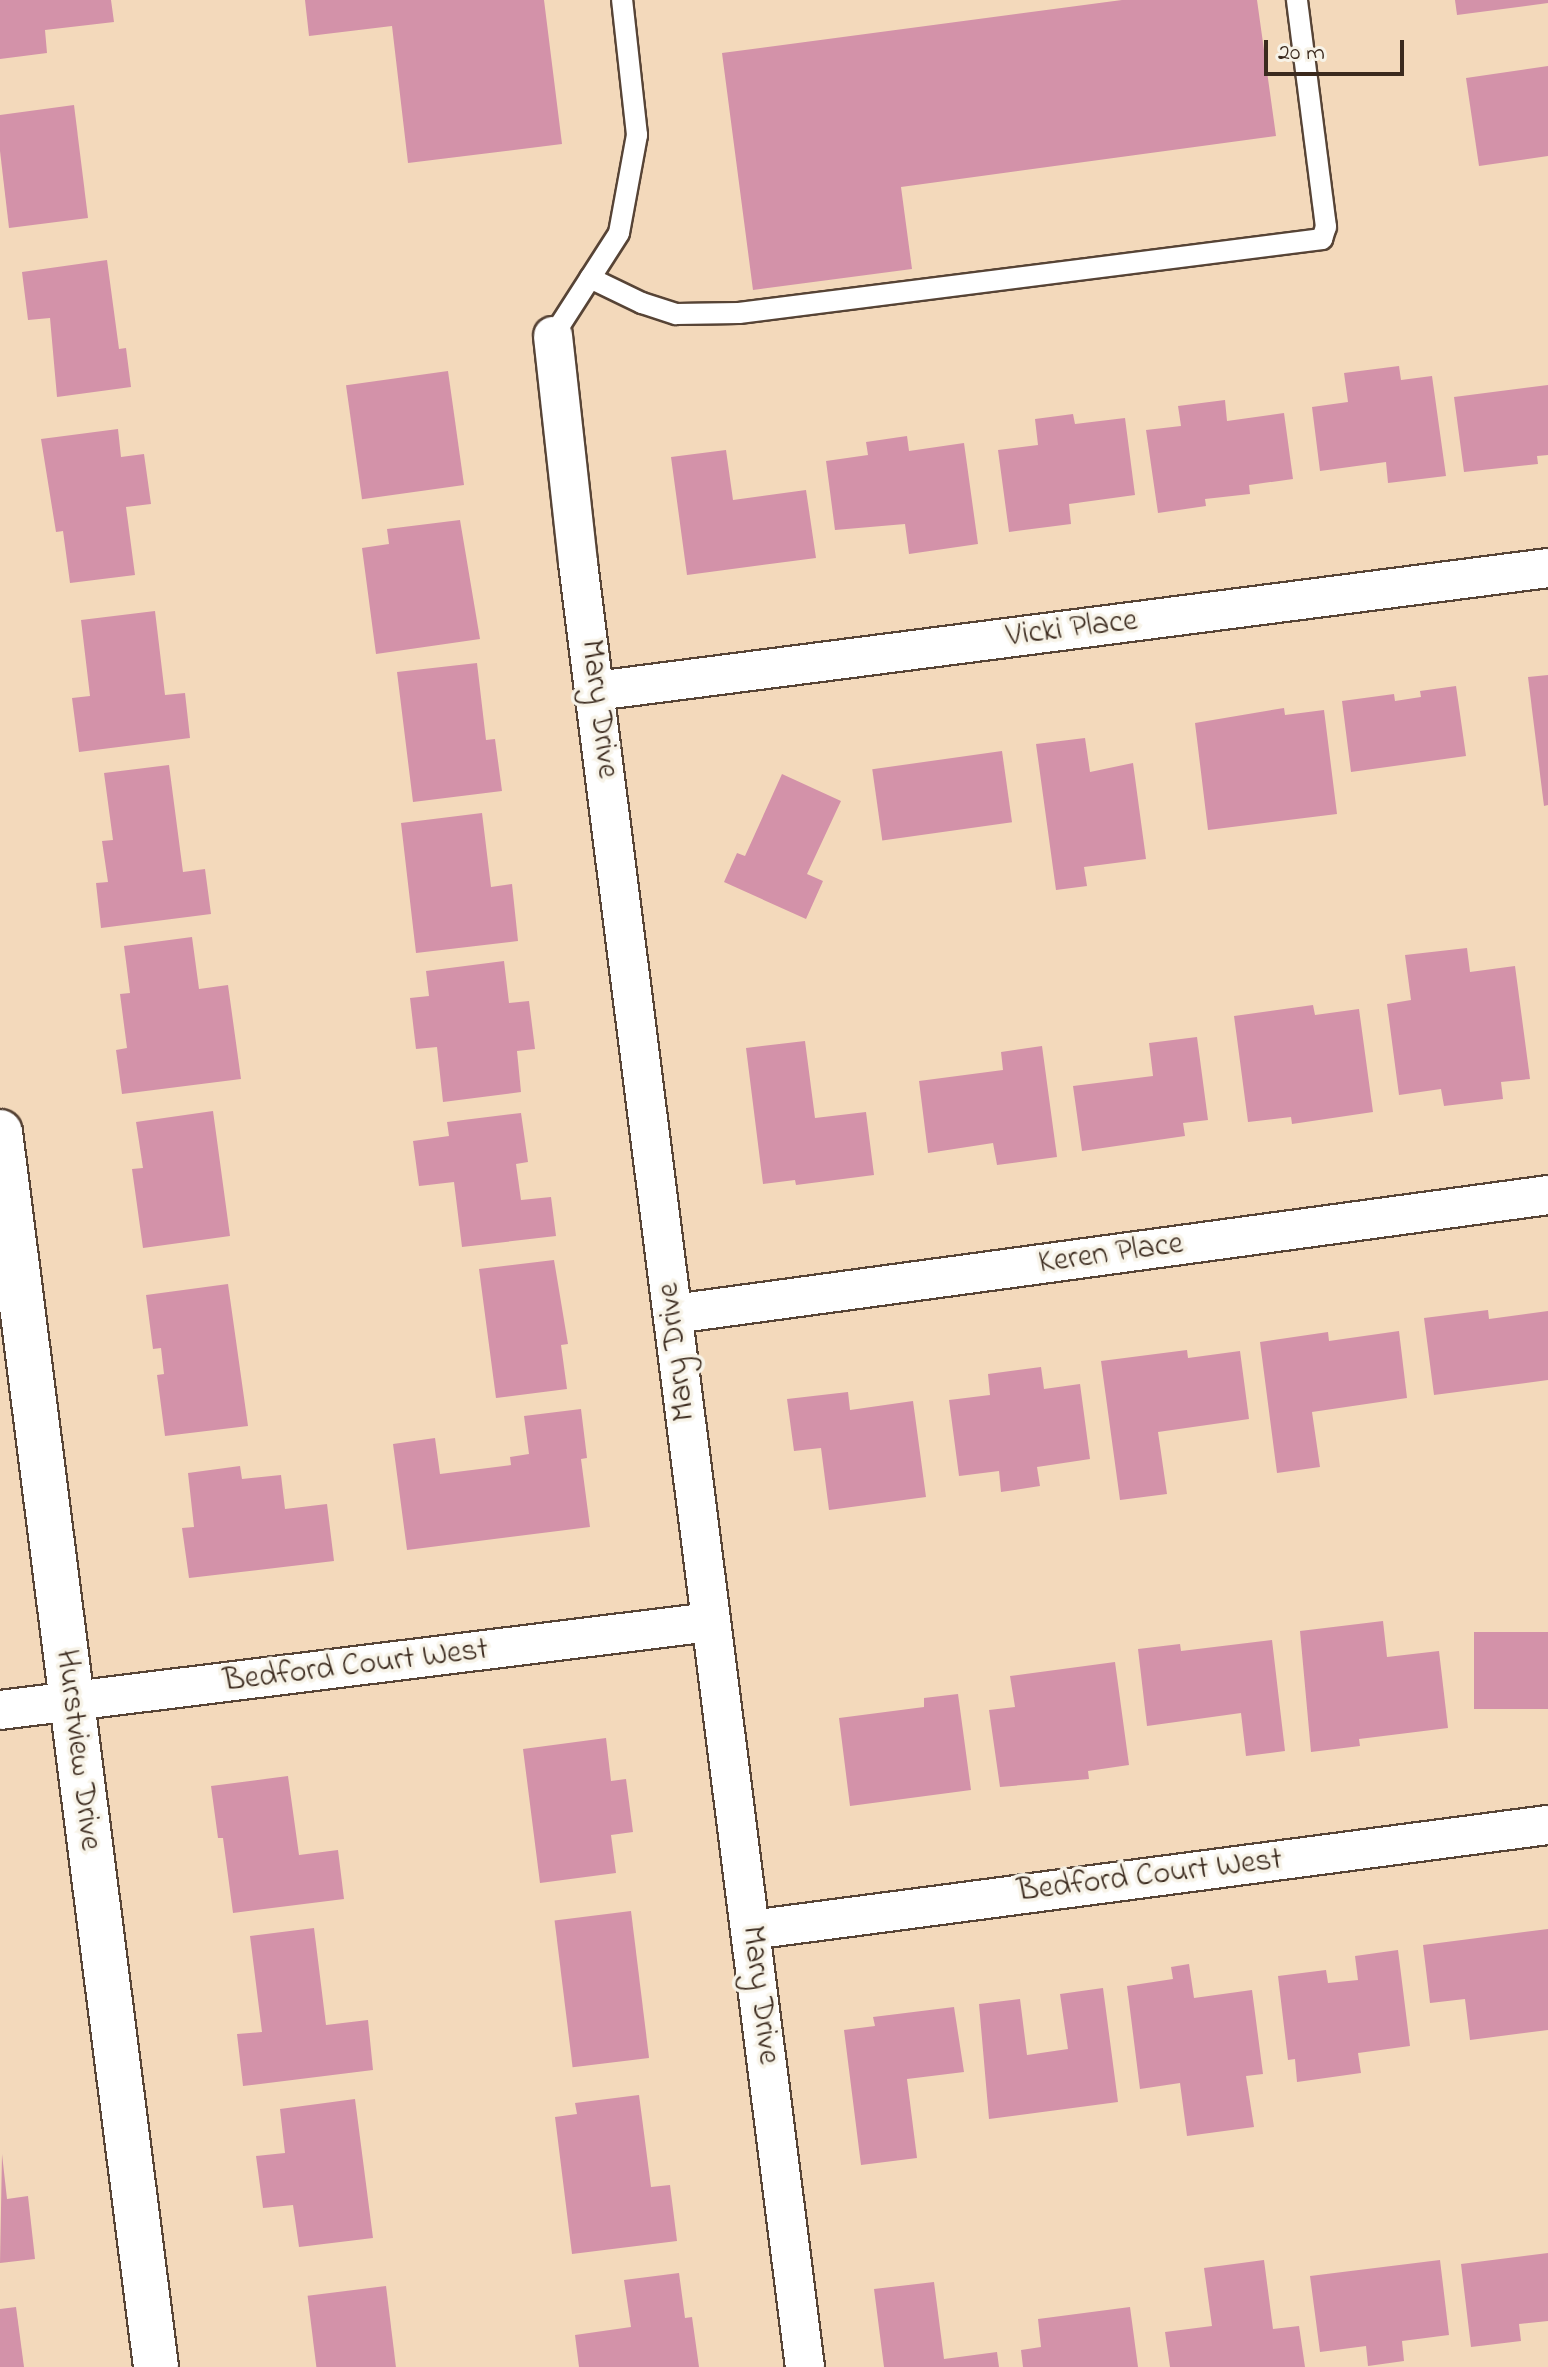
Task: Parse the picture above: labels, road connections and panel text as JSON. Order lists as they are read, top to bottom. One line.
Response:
{"streets":{"street":["Vicki Place","Mary Drive","Keren Place","Bedford Court West","Hurstview Drive"]},"crossings":[["Vicki Place","Mary Drive"],["Mary Drive","Keren Place"],["Mary Drive","Bedford Court West"],["Bedford Court West","Hurstview Drive"]],"scale_bar":"20 m"}
